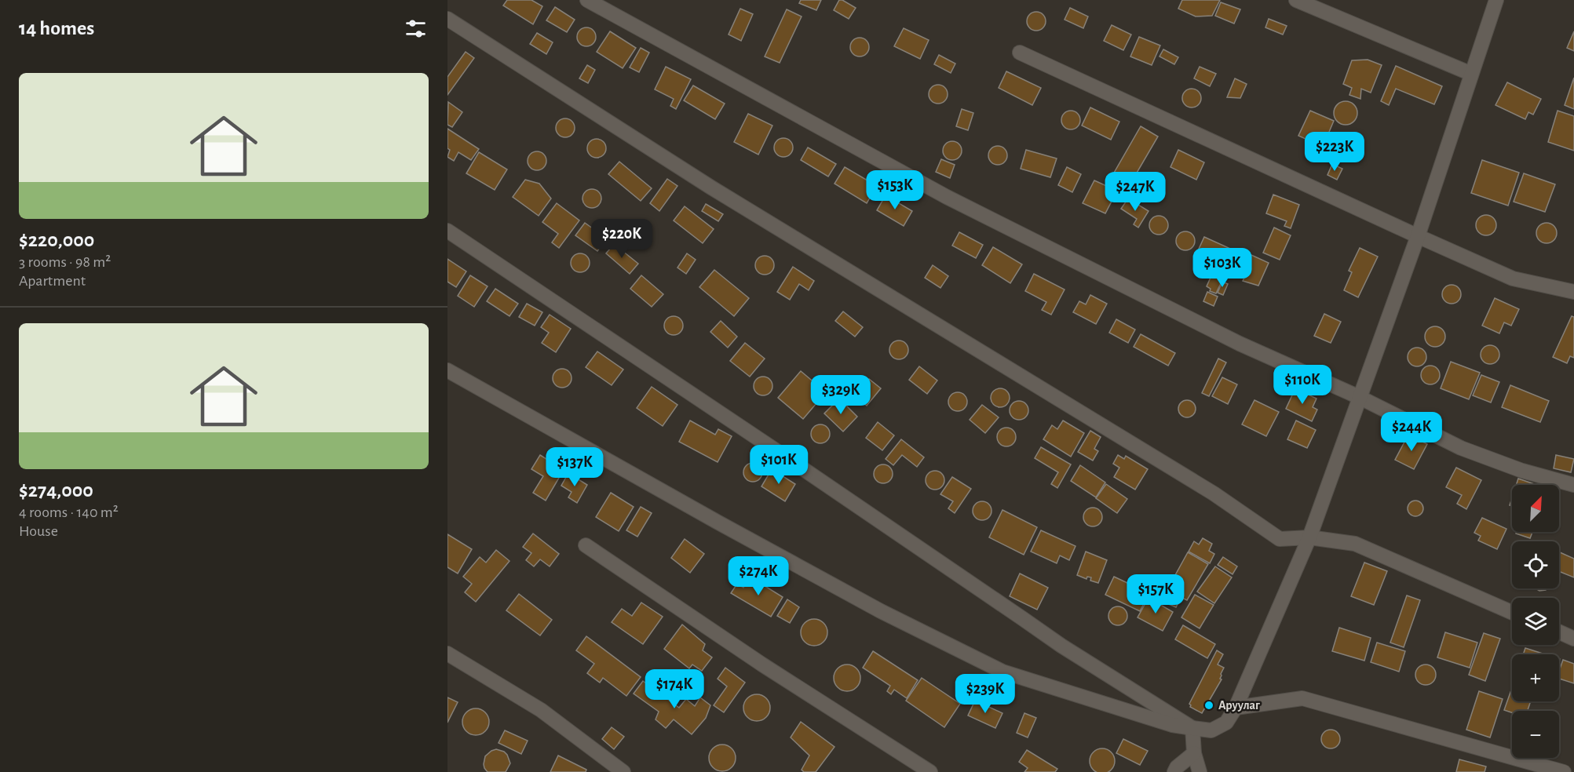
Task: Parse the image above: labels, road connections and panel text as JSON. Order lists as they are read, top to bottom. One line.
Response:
{"places":["Аруулаг"],"north":"top right","page":{"heading":"14 homes","list":[{"name":"$220,000","note":"3 rooms · 98 m² · Apartment"},{"name":"$274,000","note":"4 rooms · 140 m² · House"}],"price":["$223K","$153K","$247K","$220K","$103K","$110K","$329K","$244K","$101K","$137K","$274K","$157K","$174K","$239K"],"map_buttons":["+","−"]}}
